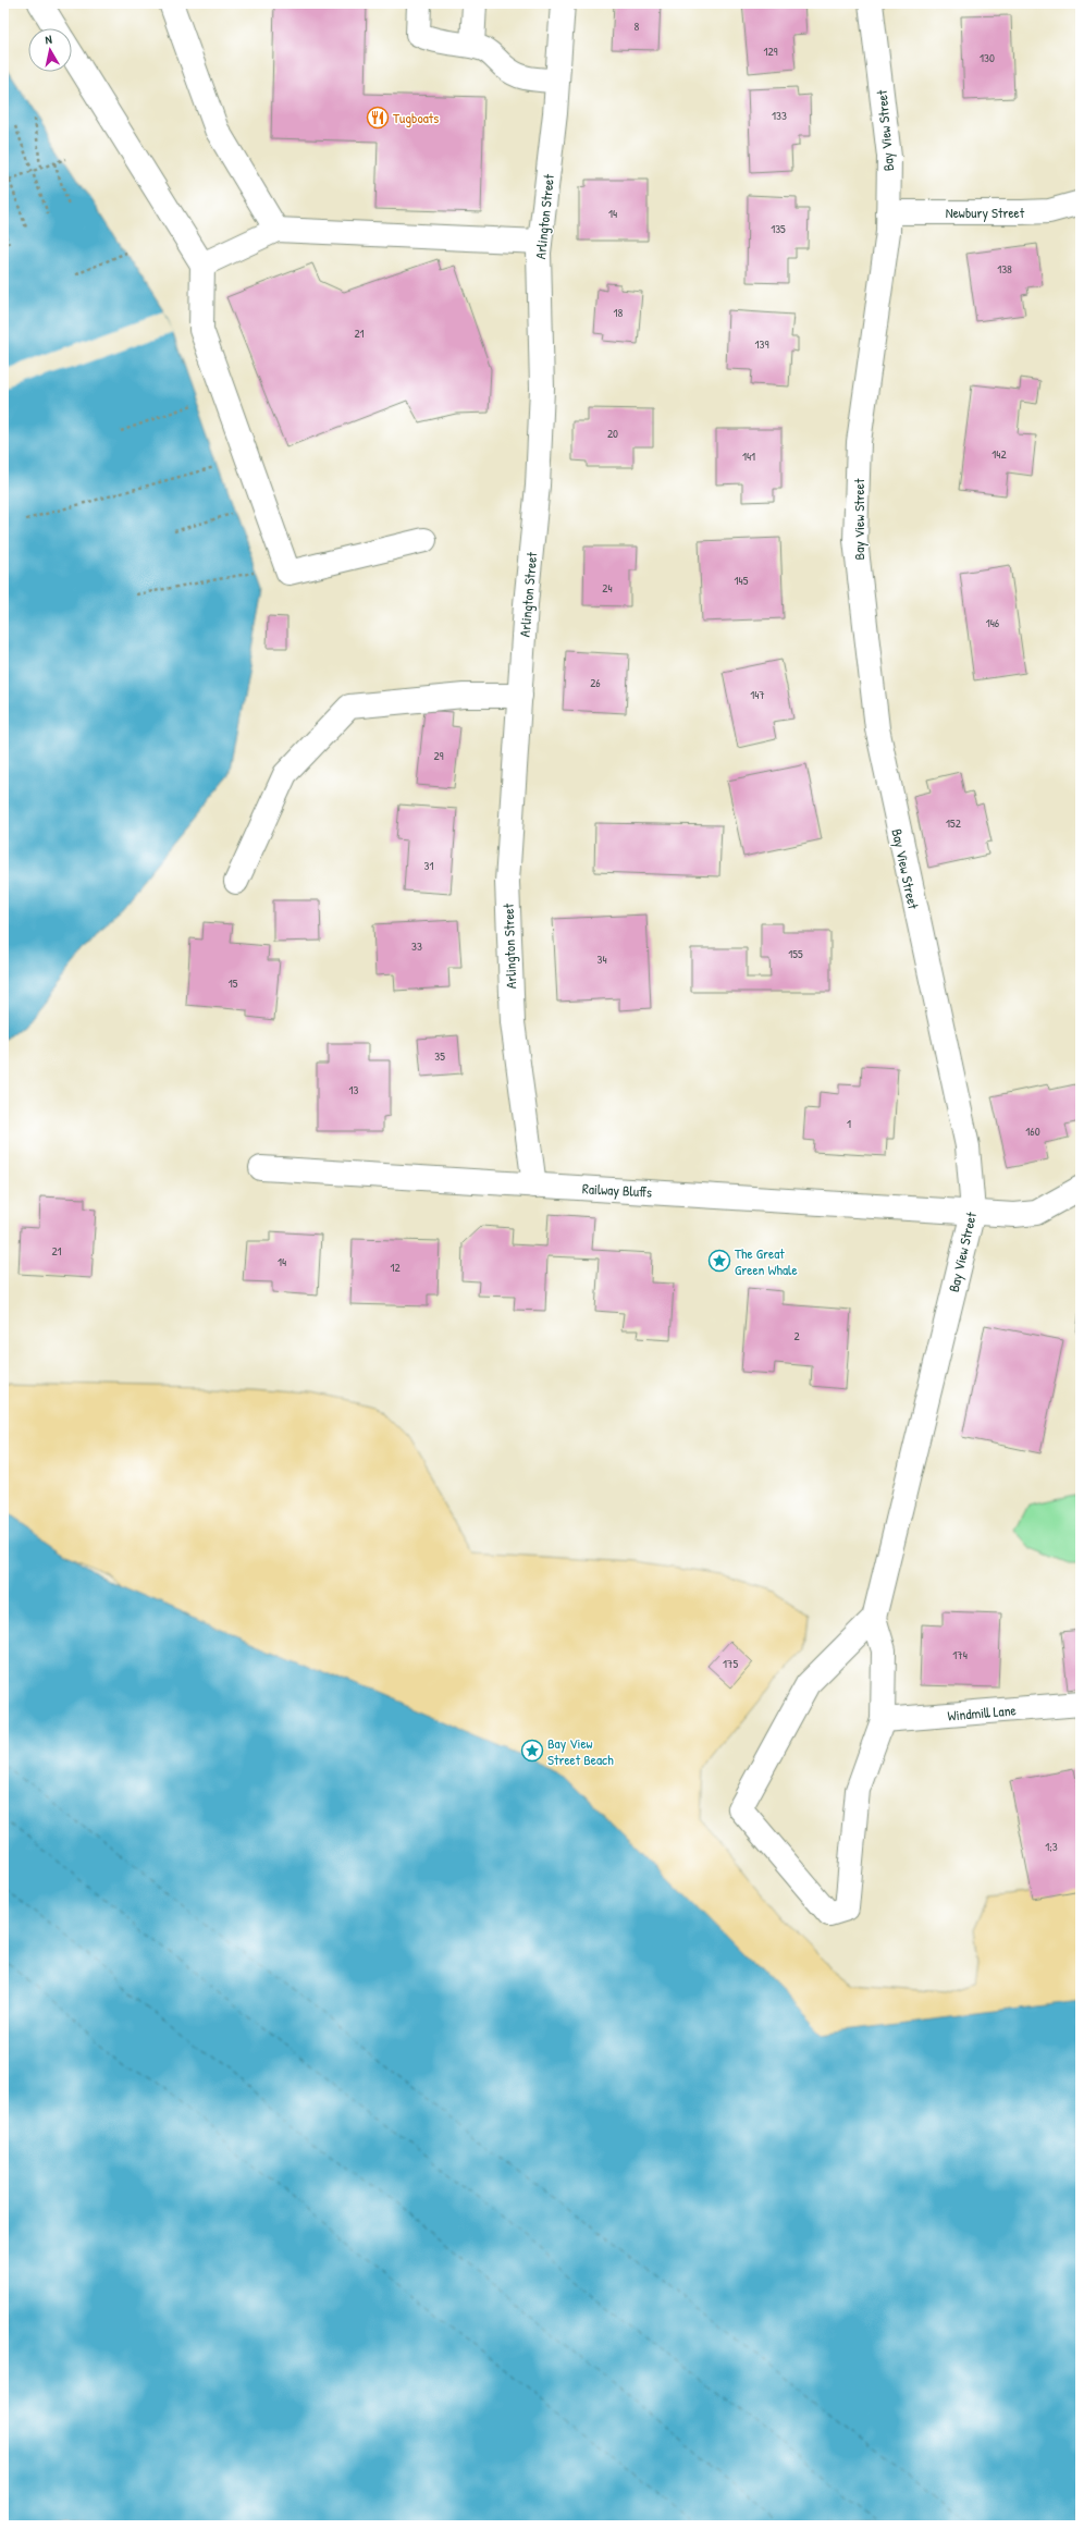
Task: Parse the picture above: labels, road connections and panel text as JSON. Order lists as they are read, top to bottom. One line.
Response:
{"streets":{"street":["Bay View Street","Newbury Street","Arlington Street","Railway Bluffs","Windmill Lane"]},"crossings":[["Bay View Street","Newbury Street"],["Bay View Street","Railway Bluffs"],["Arlington Street","Railway Bluffs"]],"places":{"restaurant":["Tugboats"],"place":["The Great Green Whale","Bay View Street Beach"]},"house_numbers":["8","129","130","133","14","135","138","18","21","139","20","142","141","145","24","146","26","147","29","152","31","33","155","34","15","35","13","1","160","21","14","12","2","174","175","1;3"],"north":"top"}
